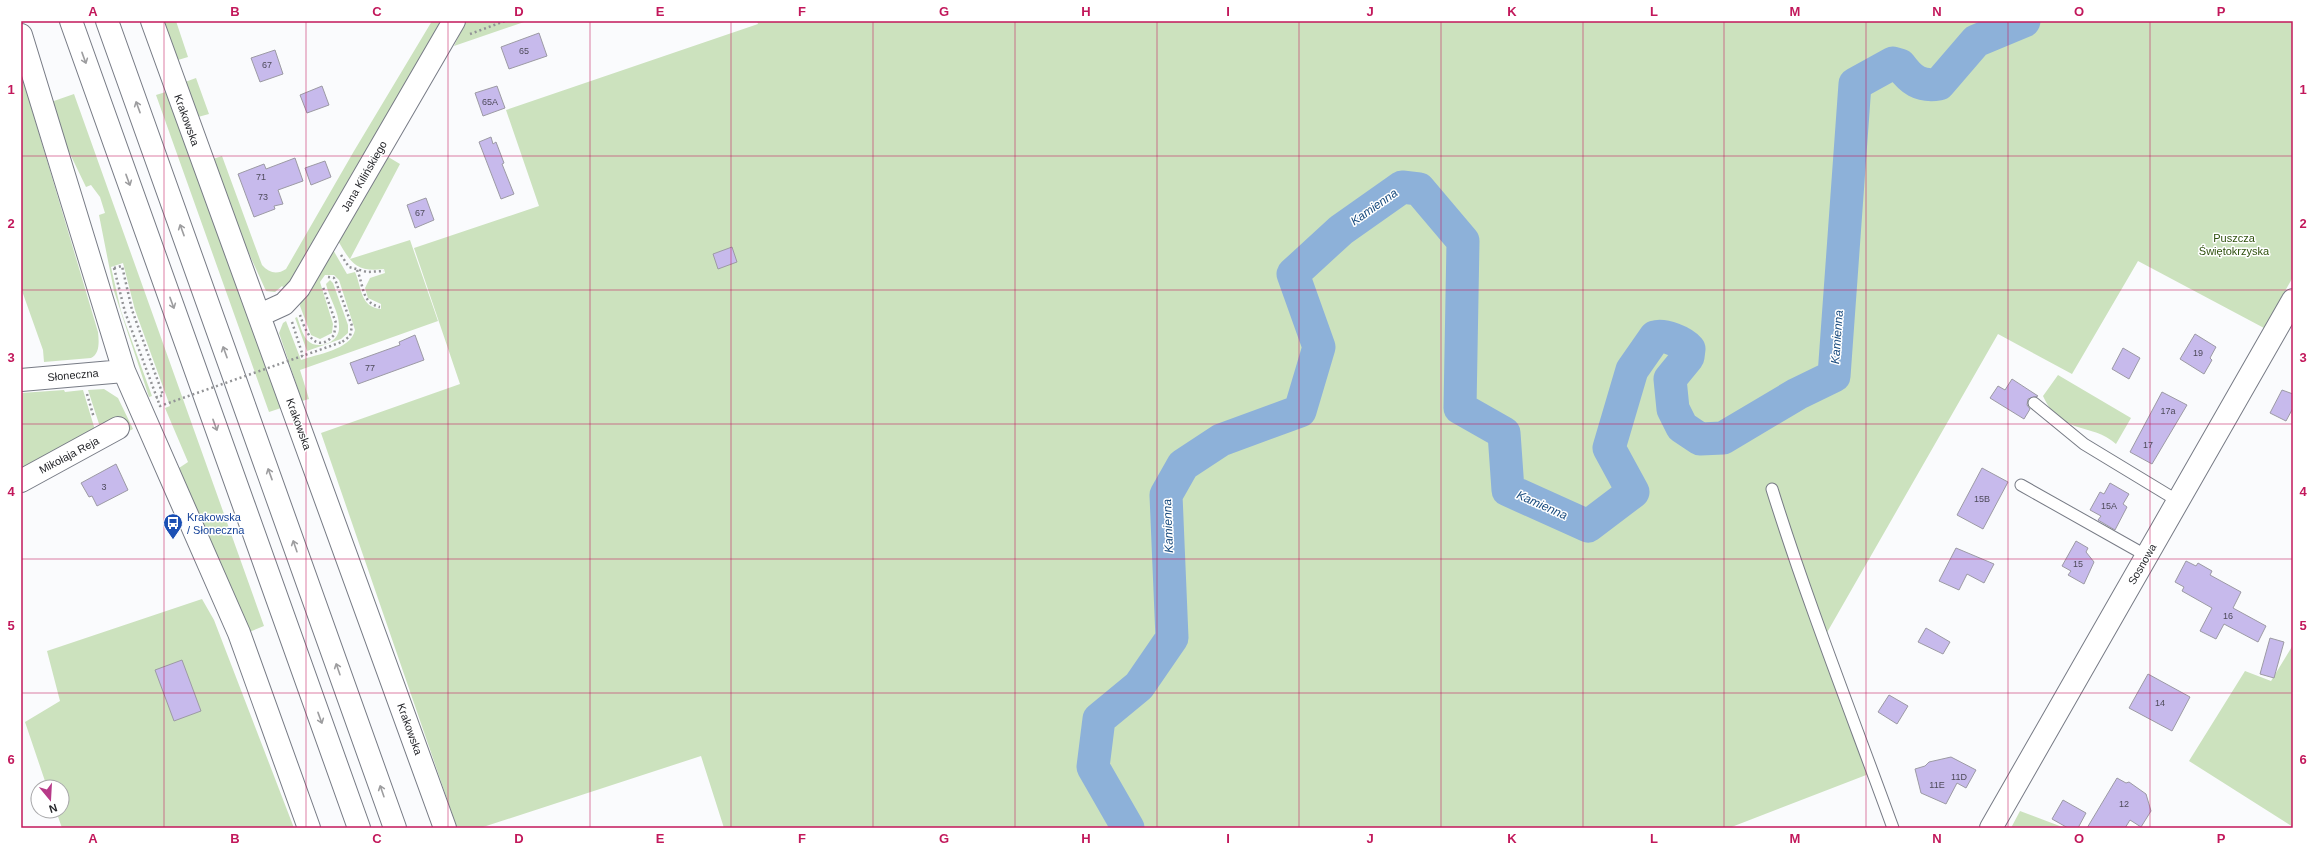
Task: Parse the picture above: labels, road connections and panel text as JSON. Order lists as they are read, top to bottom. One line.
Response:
{"streets":{"main road":["Krakowska","Jana Kilińskiego","Słoneczna","Mikołaja Reja","Sosnowa"]},"crossings":[["Krakowska","Jana Kilińskiego"]],"water":["Kamienna"],"parks":["Puszcza Świętokrzyska"],"places":{"bus stop":["Krakowska / Słoneczna"]},"house_numbers":["65","67","65A","71","73","67","19","77","17a","17","3","15B","15A","15","16","14","11D","11E","12"],"north":"bottom","grid":{"columns":["A","B","C","D","E","F","G","H","I","J","K","L","M","N","O","P"],"rows":["1","2","3","4","5","6"]}}
